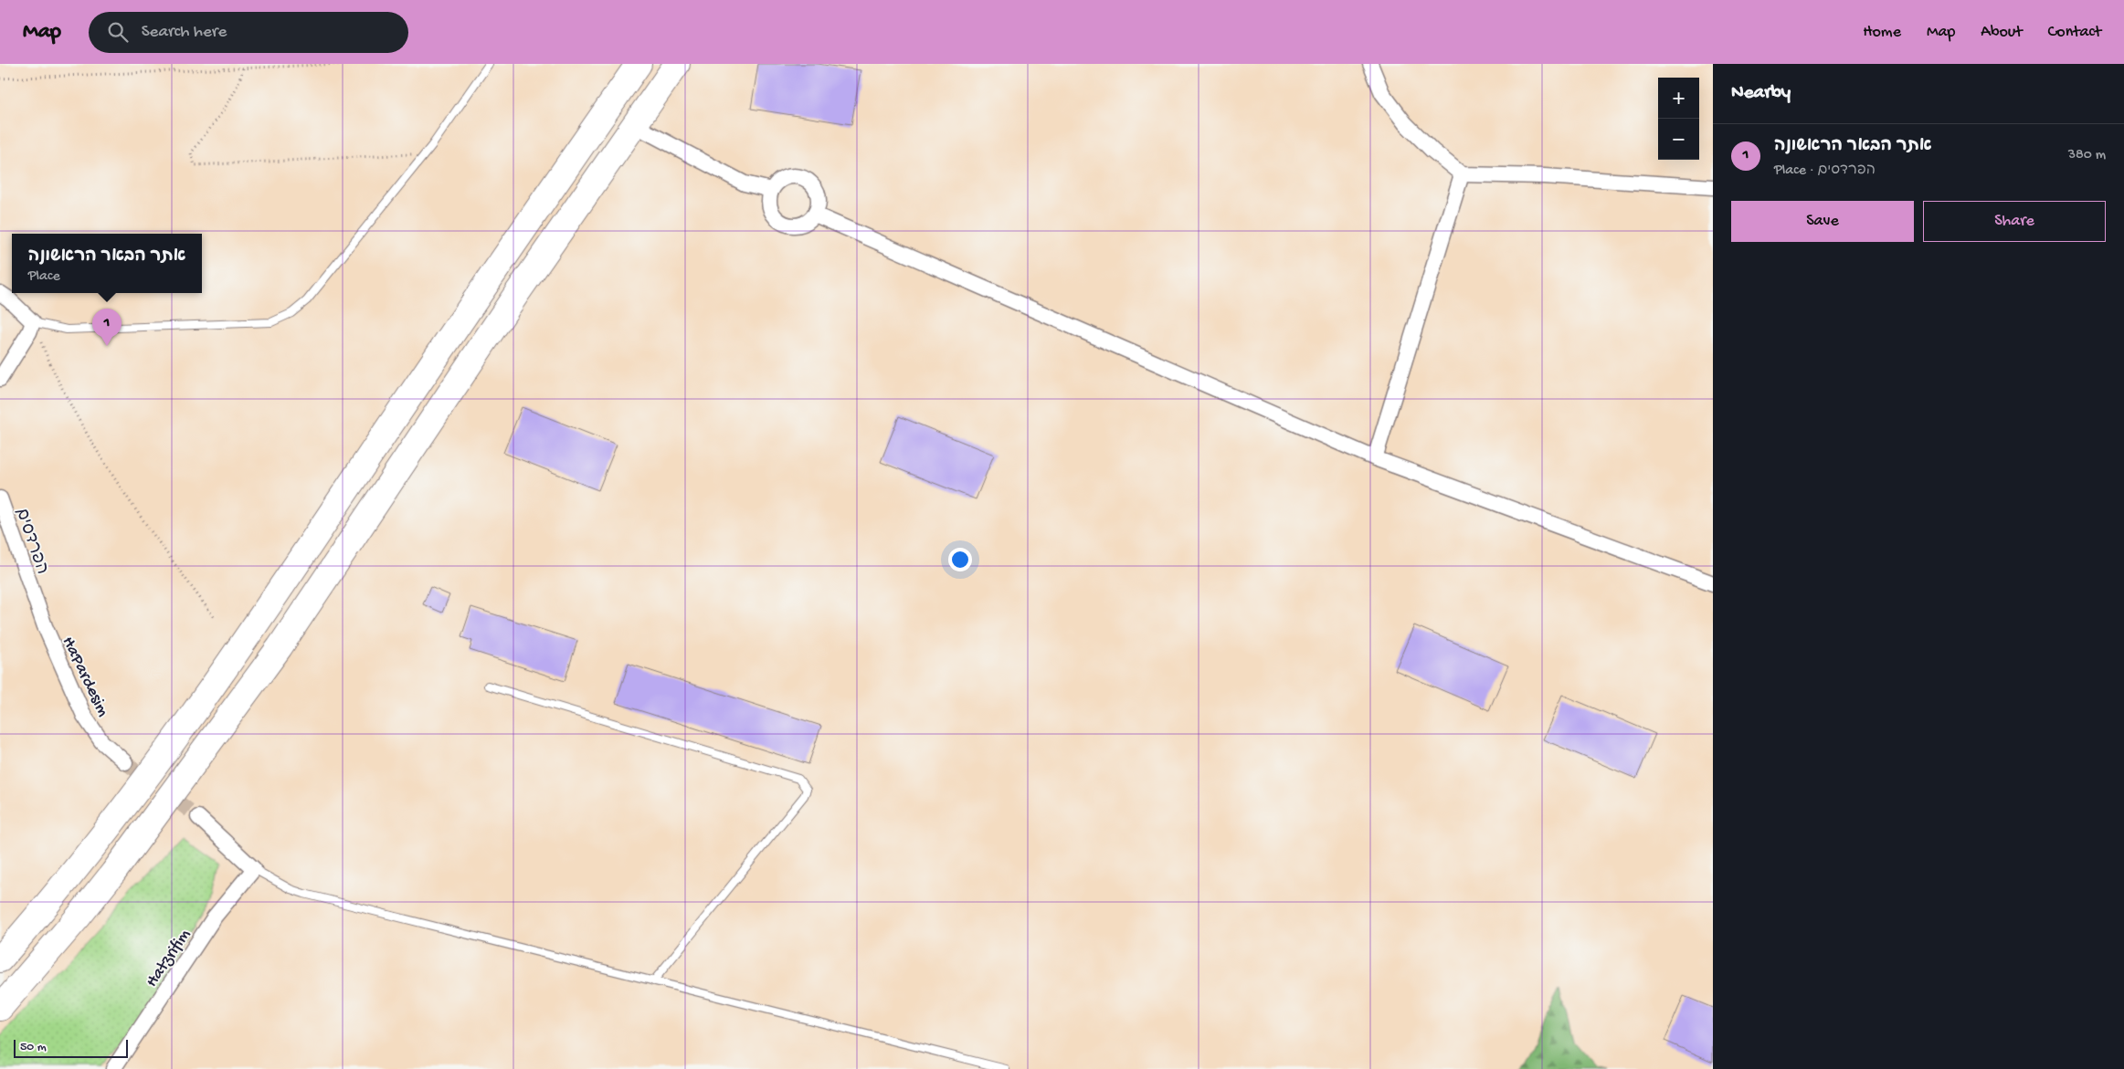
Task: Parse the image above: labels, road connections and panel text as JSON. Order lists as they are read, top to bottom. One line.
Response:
{"streets":{"street":["הפרדסים","HaPardesim","Hatzrifim"]},"crossings":[["הפרדסים","HaPardesim"]],"scale_bar":"50 m","page":{"header":"Map","search":"Search here","nav":["Home","Map","About","Contact"],"heading":"Nearby","map_buttons":["+","−"],"list":[{"mark":"1","name":"אתר הבאר הראשונה","note":"Place · הפרדסים","value":"380 m"}],"buttons":["Save","Share"],"popup":["אתר הבאר הראשונה","Place"],"pins":"1","scale":"50 m"}}
